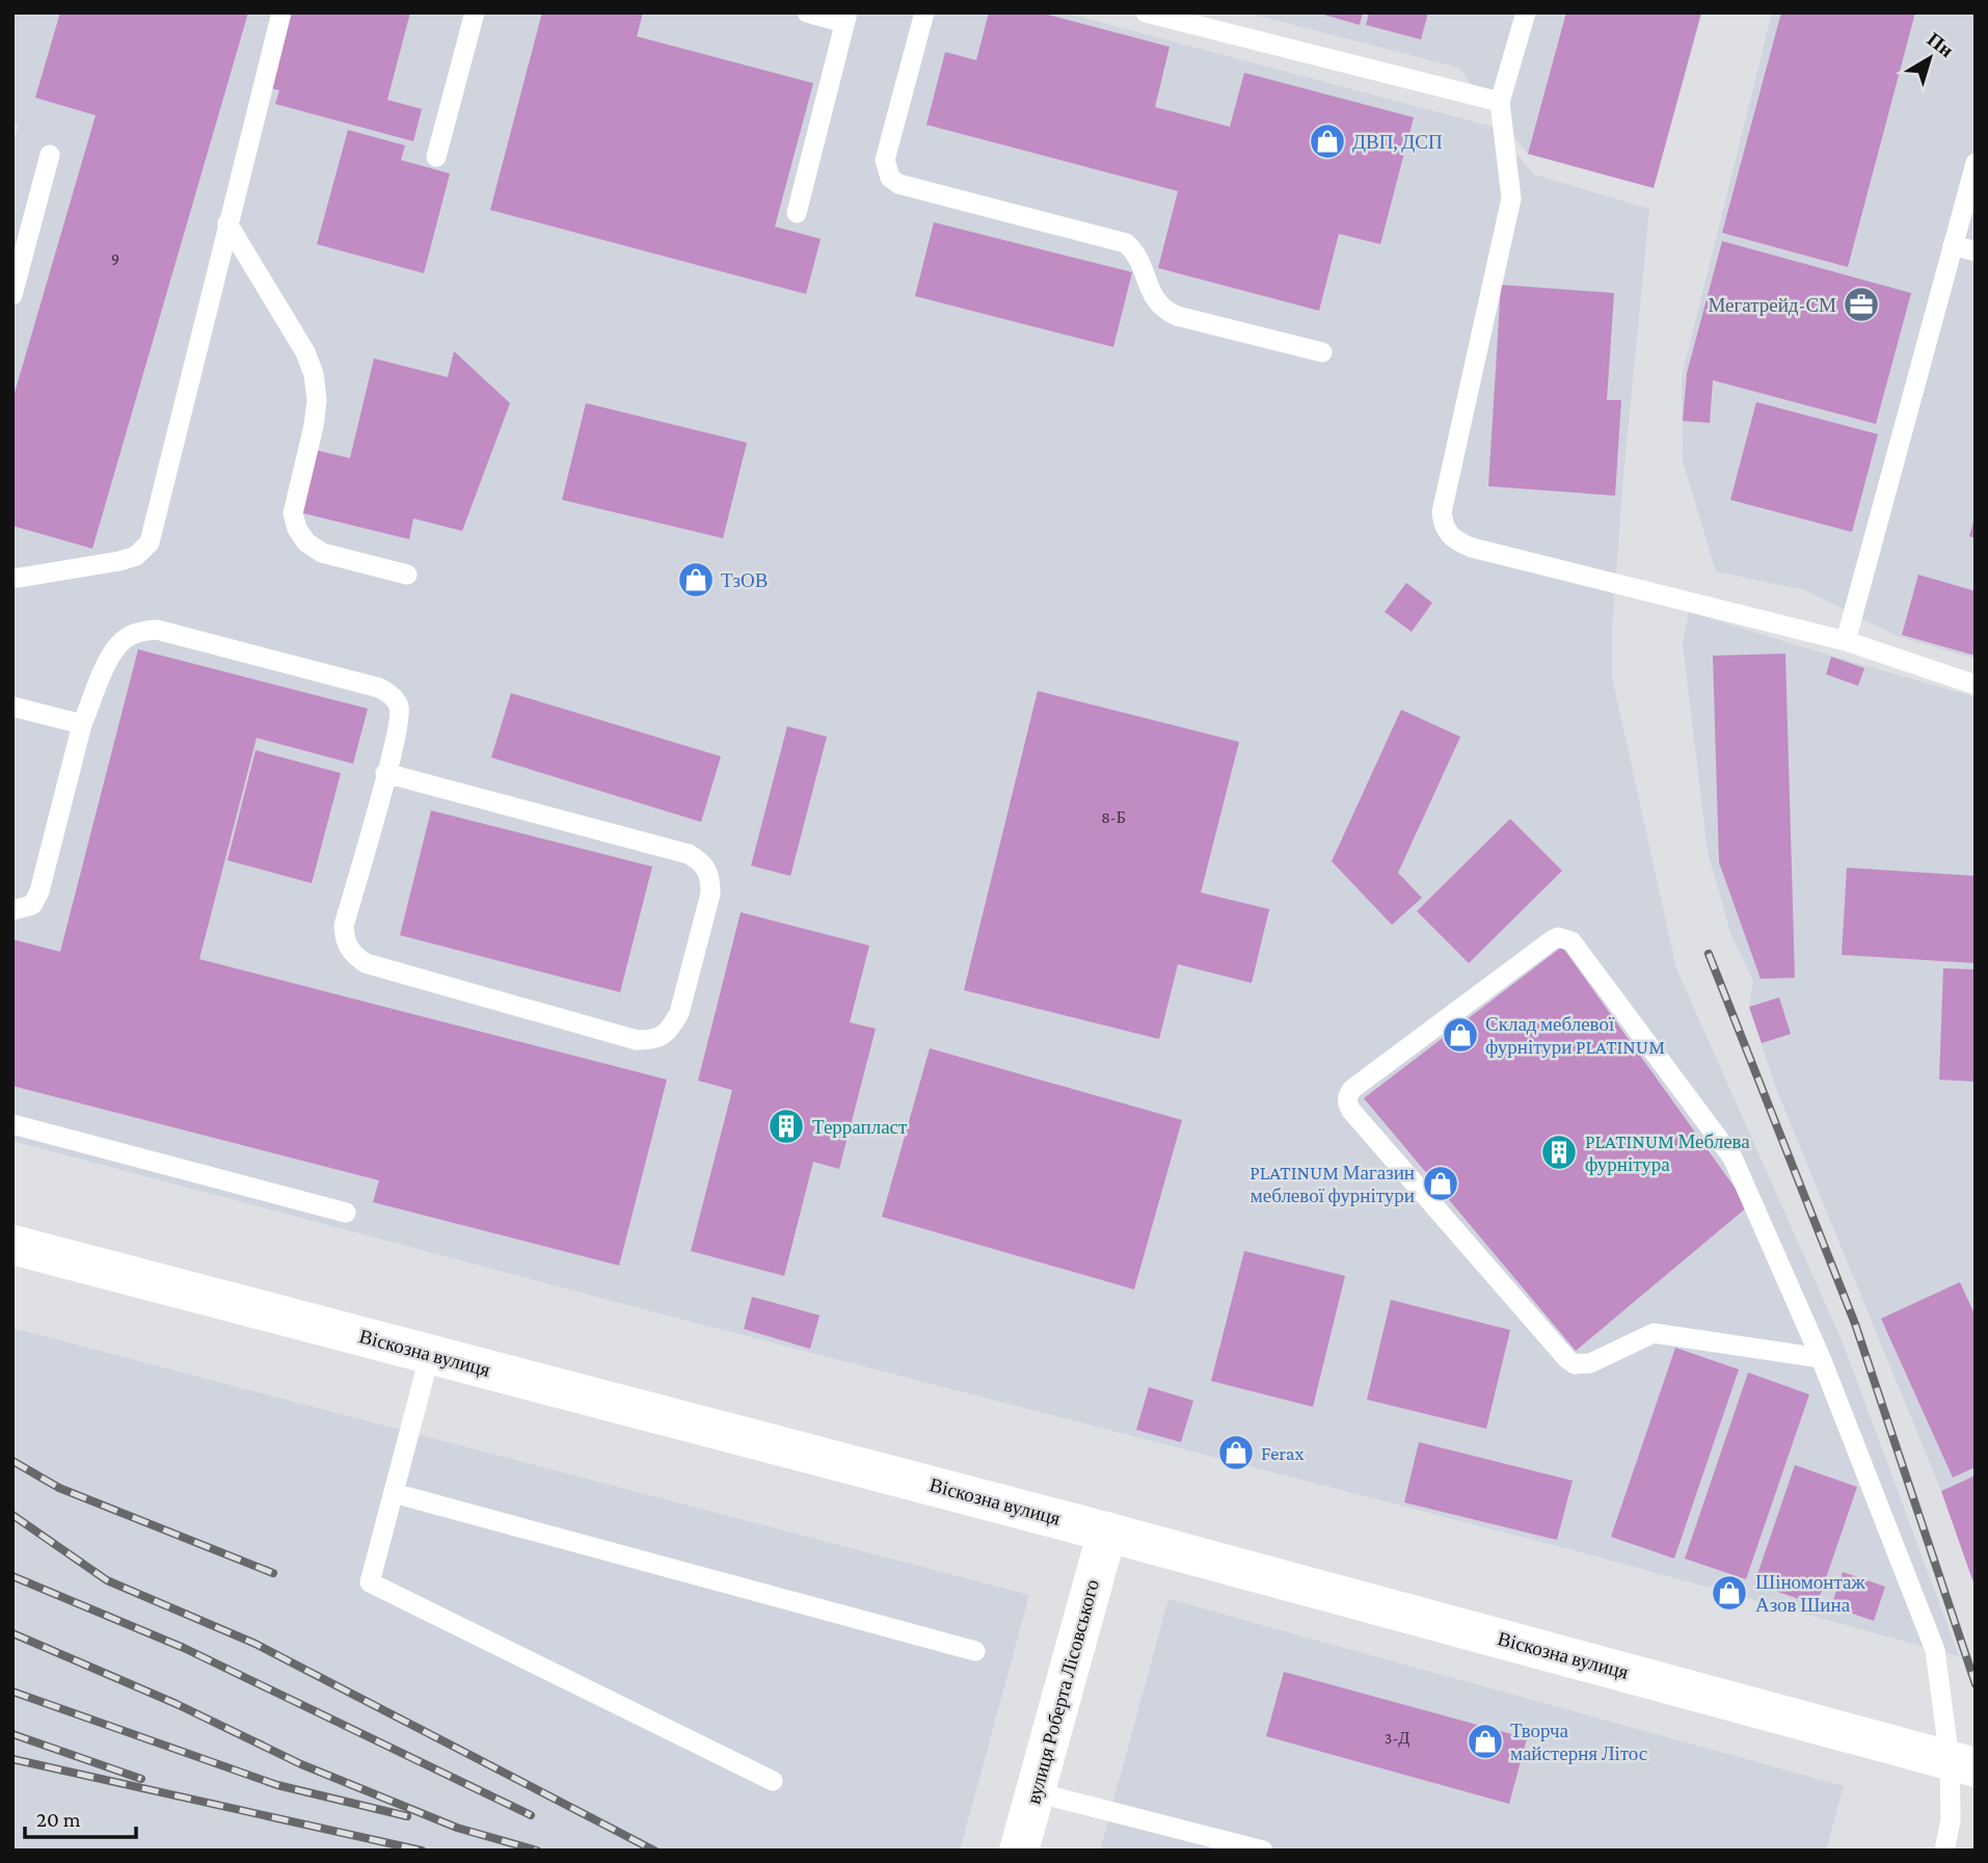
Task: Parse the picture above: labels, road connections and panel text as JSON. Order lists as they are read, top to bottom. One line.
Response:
{"streets":{"street":["Віскозна вулиця","вулиця Роберта Лісовського"]},"crossings":[["Віскозна вулиця","вулиця Роберта Лісовського"]],"places":{"shop":["ДВП, ДСП","ТзОВ","Склад меблевої фурнітури PLATINUM","PLATINUM Магазин меблевої фурнітури","Ferax","Шіномонтаж Азов Шина","Творча майстерня Літос"],"office":["Мегатрейд-СМ"],"building":["Террапласт","PLATINUM Меблева фурнітура"]},"house_numbers":["9","8-Б","3-Д"],"scale_bar":"20 m","north":"top right"}
